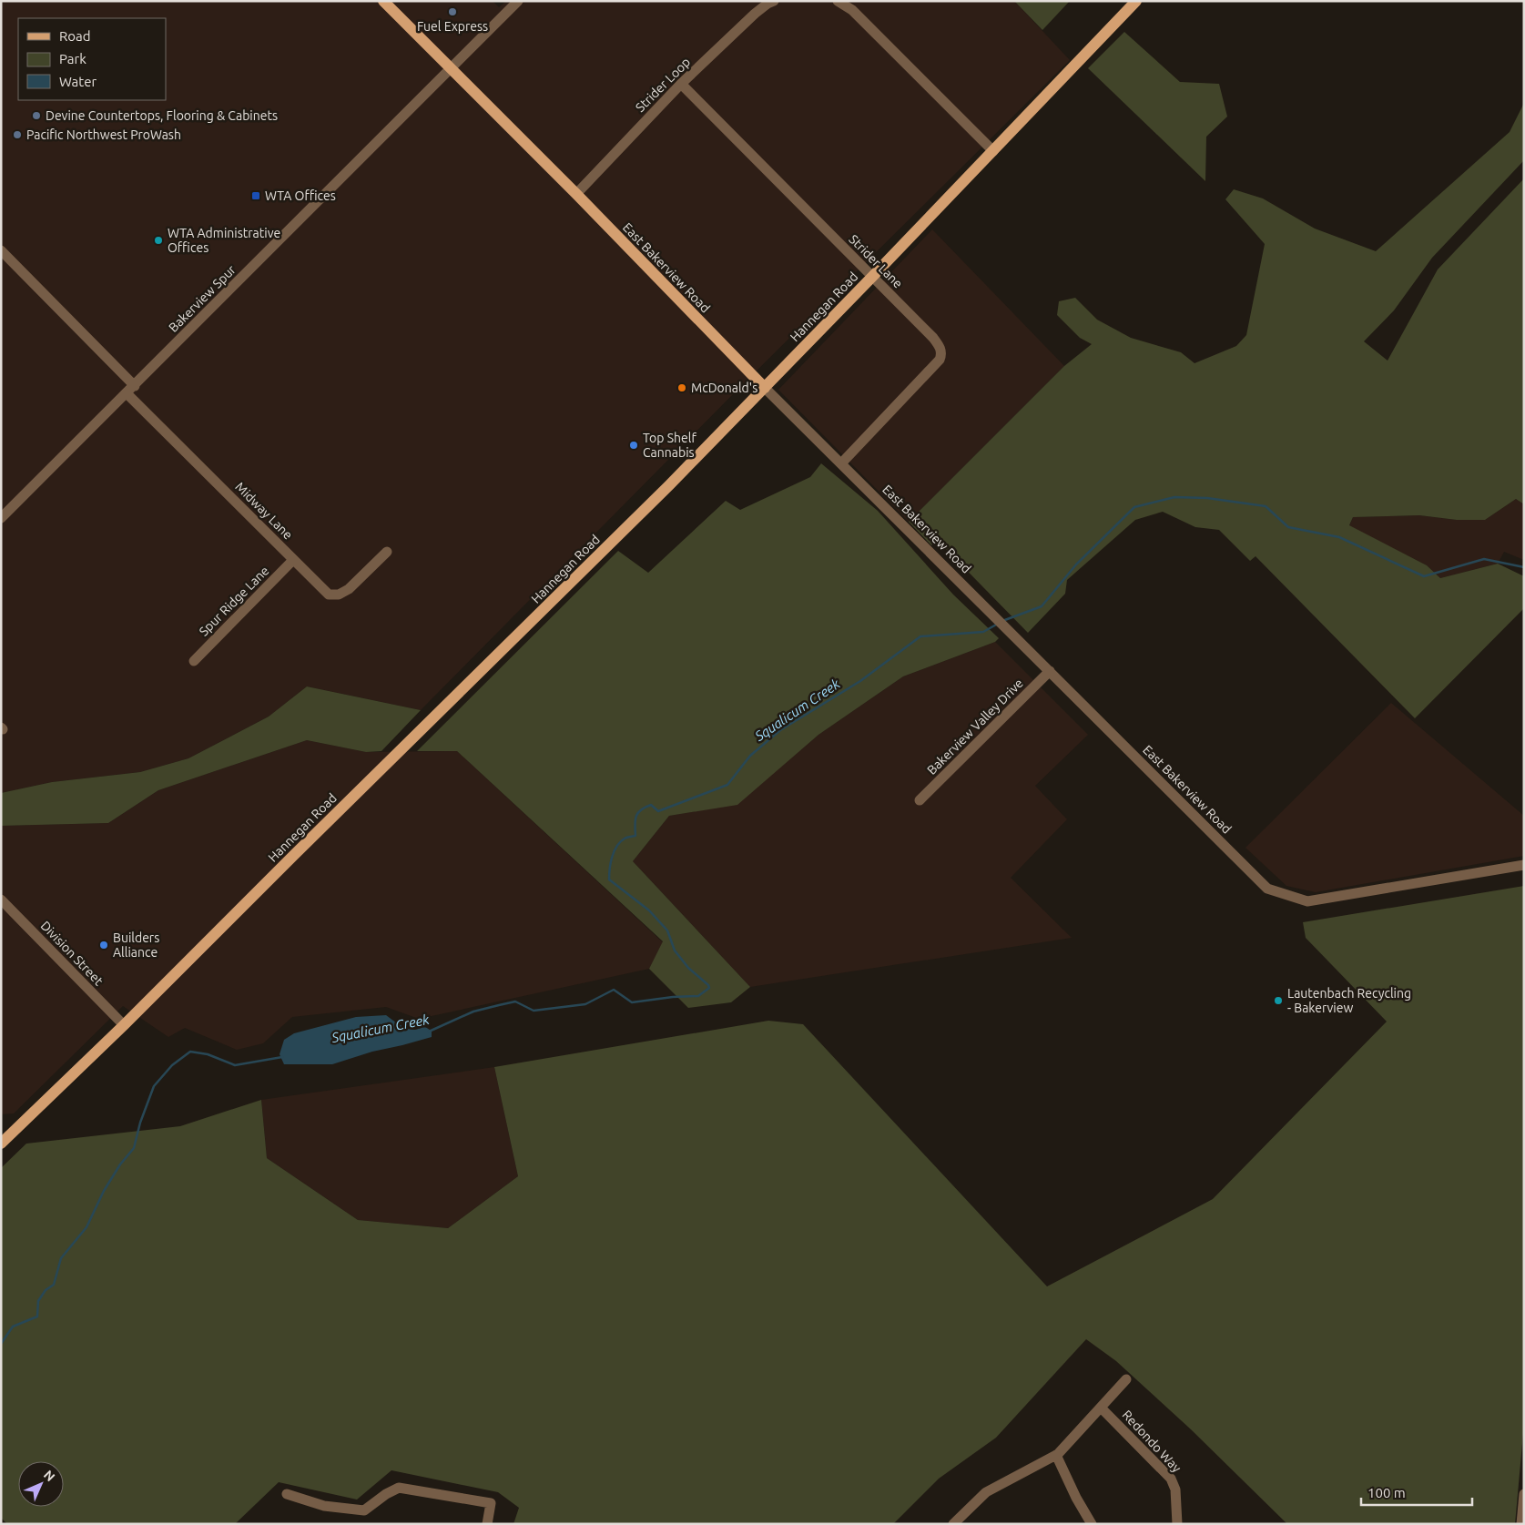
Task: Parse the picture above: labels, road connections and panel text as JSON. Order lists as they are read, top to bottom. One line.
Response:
{"streets":{"main road":["East Bakerview Road","Hannegan Road"],"street":["Strider Loop","Strider Lane","Bakerview Spur","Midway Lane","Spur Ridge Lane","Bakerview Valley Drive","Division Street","Redondo Way"]},"crossings":[["Strider Loop","Strider Lane"],["Strider Loop","East Bakerview Road"],["Strider Lane","East Bakerview Road"],["Strider Lane","Hannegan Road"],["East Bakerview Road","Bakerview Spur"],["East Bakerview Road","Hannegan Road"],["East Bakerview Road","Bakerview Valley Drive"],["Bakerview Spur","Midway Lane"],["Hannegan Road","Division Street"],["Midway Lane","Spur Ridge Lane"]],"water":["Squalicum Creek"],"places":{"other":["Fuel Express","Devine Countertops, Flooring & Cabinets","Pacific Northwest ProWash","WTA Administrative Offices","McDonald's","Top Shelf Cannabis","Builders Alliance","Lautenbach Recycling - Bakerview"],"transit":["WTA Offices"]},"legend":["Road","Park","Water"],"scale_bar":"100 m","north":"top right"}
